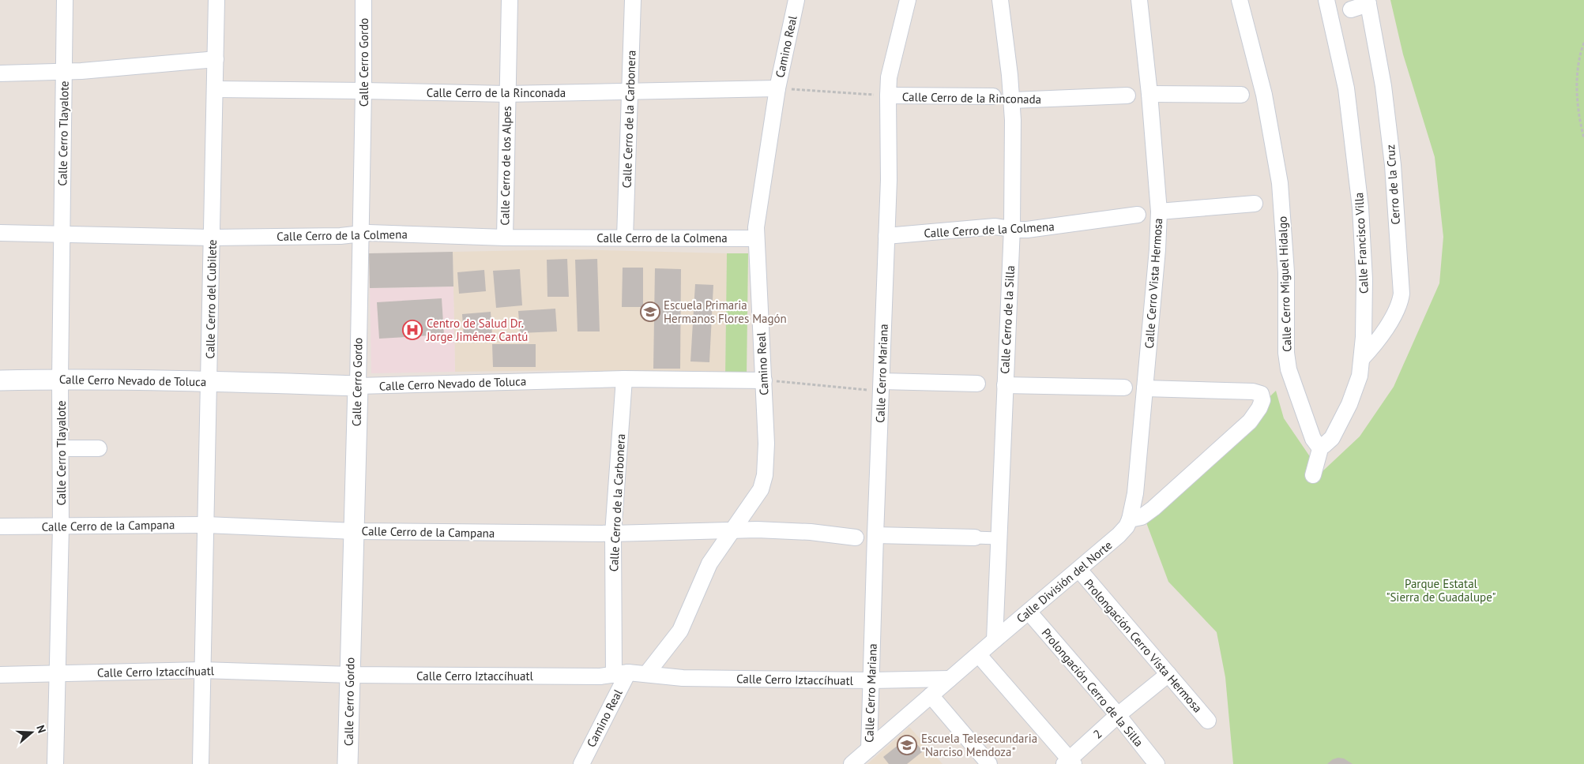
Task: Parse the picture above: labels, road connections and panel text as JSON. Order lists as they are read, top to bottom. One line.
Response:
{"streets":{"street":["Camino Real","Calle Cerro Gordo","Calle Cerro de la Rinconada","Calle Cerro de la Carbonera","Calle Cerro Tlayalote","Calle Cerro de los Alpes","Cerro de la Cruz","Calle Cerro de la Colmena","Calle Francisco Villa","Calle Cerro Vista Hermosa","Calle Cerro Miguel Hidalgo","Calle Cerro del Cubilete","Calle Cerro de la Silla","Calle Cerro Mariana","Calle Cerro Nevado de Toluca","Calle Cerro de la Campana","Calle División del Norte","Prolongación Cerro Vista Hermosa","Calle Cerro Iztaccíhuatl","Prolongación Cerro de la Silla","2"]},"crossings":[["Camino Real","Calle Cerro de la Rinconada"],["Camino Real","Calle Cerro de la Carbonera"],["Camino Real","Calle Cerro de la Colmena"],["Camino Real","Calle Cerro Nevado de Toluca"],["Camino Real","Calle Cerro de la Campana"],["Camino Real","Calle Cerro Iztaccíhuatl"],["Calle Cerro Gordo","Calle Cerro de la Rinconada"],["Calle Cerro Gordo","Calle Cerro de la Colmena"],["Calle Cerro Gordo","Calle Cerro Nevado de Toluca"],["Calle Cerro Gordo","Calle Cerro de la Campana"],["Calle Cerro Gordo","Calle Cerro Iztaccíhuatl"],["Calle Cerro de la Rinconada","Calle Cerro de la Carbonera"],["Calle Cerro de la Rinconada","Calle Cerro de los Alpes"],["Calle Cerro de la Rinconada","Calle Cerro del Cubilete"],["Calle Cerro de la Rinconada","Calle Cerro de la Silla"],["Calle Cerro de la Rinconada","Calle Cerro Mariana"],["Calle Cerro de la Carbonera","Calle Cerro de la Colmena"],["Calle Cerro de la Carbonera","Calle Cerro Nevado de Toluca"],["Calle Cerro de la Carbonera","Calle Cerro de la Campana"],["Calle Cerro de la Carbonera","Calle Cerro Iztaccíhuatl"],["Calle Cerro Tlayalote","Calle Cerro de la Colmena"],["Calle Cerro Tlayalote","Calle Cerro Nevado de Toluca"],["Calle Cerro Tlayalote","Calle Cerro de la Campana"],["Calle Cerro Tlayalote","Calle Cerro Iztaccíhuatl"],["Calle Cerro de los Alpes","Calle Cerro de la Colmena"],["Cerro de la Cruz","Calle Francisco Villa"],["Calle Cerro de la Colmena","Calle Cerro del Cubilete"],["Calle Cerro de la Colmena","Calle Cerro de la Silla"],["Calle Cerro de la Colmena","Calle Cerro Mariana"],["Calle Francisco Villa","Calle Cerro Miguel Hidalgo"],["Calle Cerro Vista Hermosa","Calle División del Norte"],["Calle Cerro del Cubilete","Calle Cerro Nevado de Toluca"],["Calle Cerro del Cubilete","Calle Cerro de la Campana"],["Calle Cerro del Cubilete","Calle Cerro Iztaccíhuatl"],["Calle Cerro de la Silla","Calle División del Norte"],["Calle Cerro Mariana","Calle División del Norte"],["Calle Cerro Mariana","Calle Cerro Iztaccíhuatl"],["Calle División del Norte","Prolongación Cerro Vista Hermosa"],["Calle División del Norte","Calle Cerro Iztaccíhuatl"],["Calle División del Norte","Prolongación Cerro de la Silla"],["Prolongación Cerro Vista Hermosa","2"],["Prolongación Cerro de la Silla","2"]],"parks":["Parque Estatal \"Sierra de Guadalupe\""],"places":{"school or university":["Escuela Primaria Hermanos Flores Magón","Escuela Telesecundaria \"Narciso Mendoza\""],"hospital":["Centro de Salud Dr. Jorge Jiménez Cantú"]},"north":"right"}
